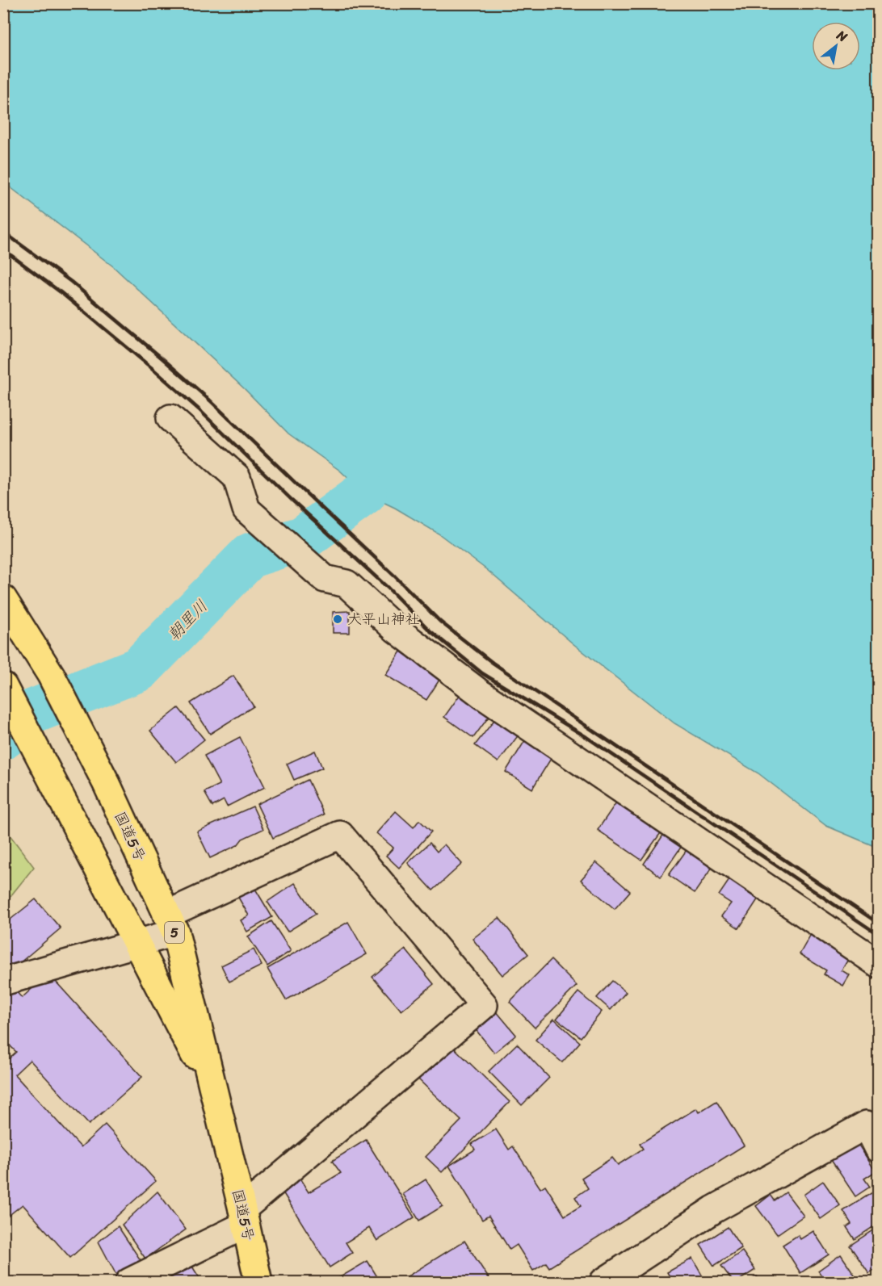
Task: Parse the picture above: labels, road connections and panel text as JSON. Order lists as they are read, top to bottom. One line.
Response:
{"streets":{"highway":["国道5号","5"]},"water":["朝里川"],"places":["大平山神社"],"north":"top right"}
